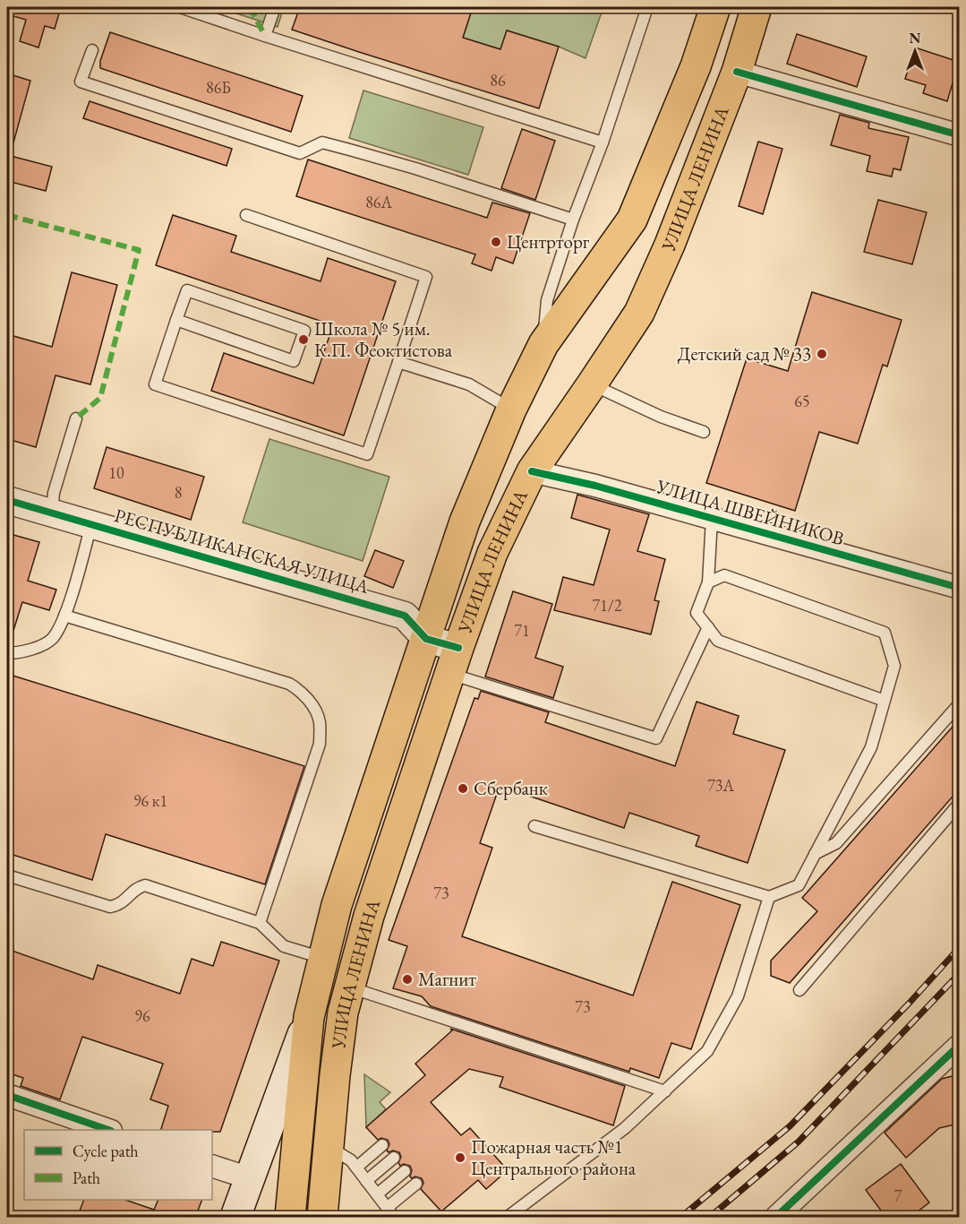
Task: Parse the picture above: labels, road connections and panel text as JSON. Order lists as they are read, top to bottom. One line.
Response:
{"streets":{"main road":["УЛИЦА ЛЕНИНА"],"street":["УЛИЦА ШВЕЙНИКОВ","РЕСПУБЛИКАНСКАЯ УЛИЦА"]},"crossings":[["УЛИЦА ЛЕНИНА","УЛИЦА ШВЕЙНИКОВ"],["УЛИЦА ЛЕНИНА","РЕСПУБЛИКАНСКАЯ УЛИЦА"]],"places":["Центрторг","Школа № 5 им. К.П. Феоктистова","Детский сад № 33","Сбербанк","Магнит","Пожарная часть №1 Центрального района"],"house_numbers":["86","86Б","86А","65","10","8","71/2","71","73А","96 к1","73","73","96","7"],"legend":["Cycle path","Path"],"north":"top"}
